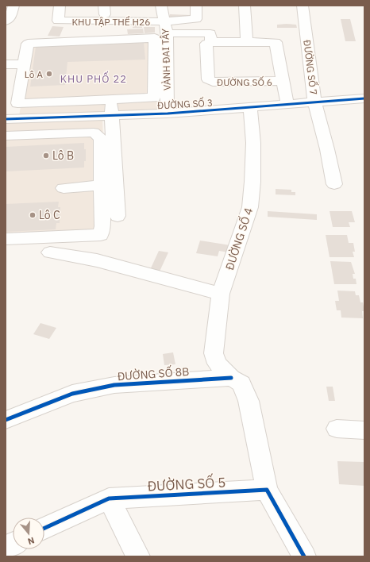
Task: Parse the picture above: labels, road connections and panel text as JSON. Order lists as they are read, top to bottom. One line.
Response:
{"streets":{"street":["KHU TẬP THỂ H26","VÀNH ĐAI TÂY","ĐƯỜNG SỐ 7","ĐƯỜNG SỐ 6","ĐƯỜNG SỐ 3","ĐƯỜNG SỐ 4","ĐƯỜNG SỐ 8B","ĐƯỜNG SỐ 5"]},"crossings":[["KHU TẬP THỂ H26","VÀNH ĐAI TÂY"],["VÀNH ĐAI TÂY","ĐƯỜNG SỐ 3"],["ĐƯỜNG SỐ 7","ĐƯỜNG SỐ 3"],["ĐƯỜNG SỐ 6","ĐƯỜNG SỐ 3"],["ĐƯỜNG SỐ 3","ĐƯỜNG SỐ 4"],["ĐƯỜNG SỐ 4","ĐƯỜNG SỐ 8B"],["ĐƯỜNG SỐ 4","ĐƯỜNG SỐ 5"]],"districts":["KHU PHỐ 22"],"places":["Lô A","Lô B","Lô C"],"north":"bottom"}
